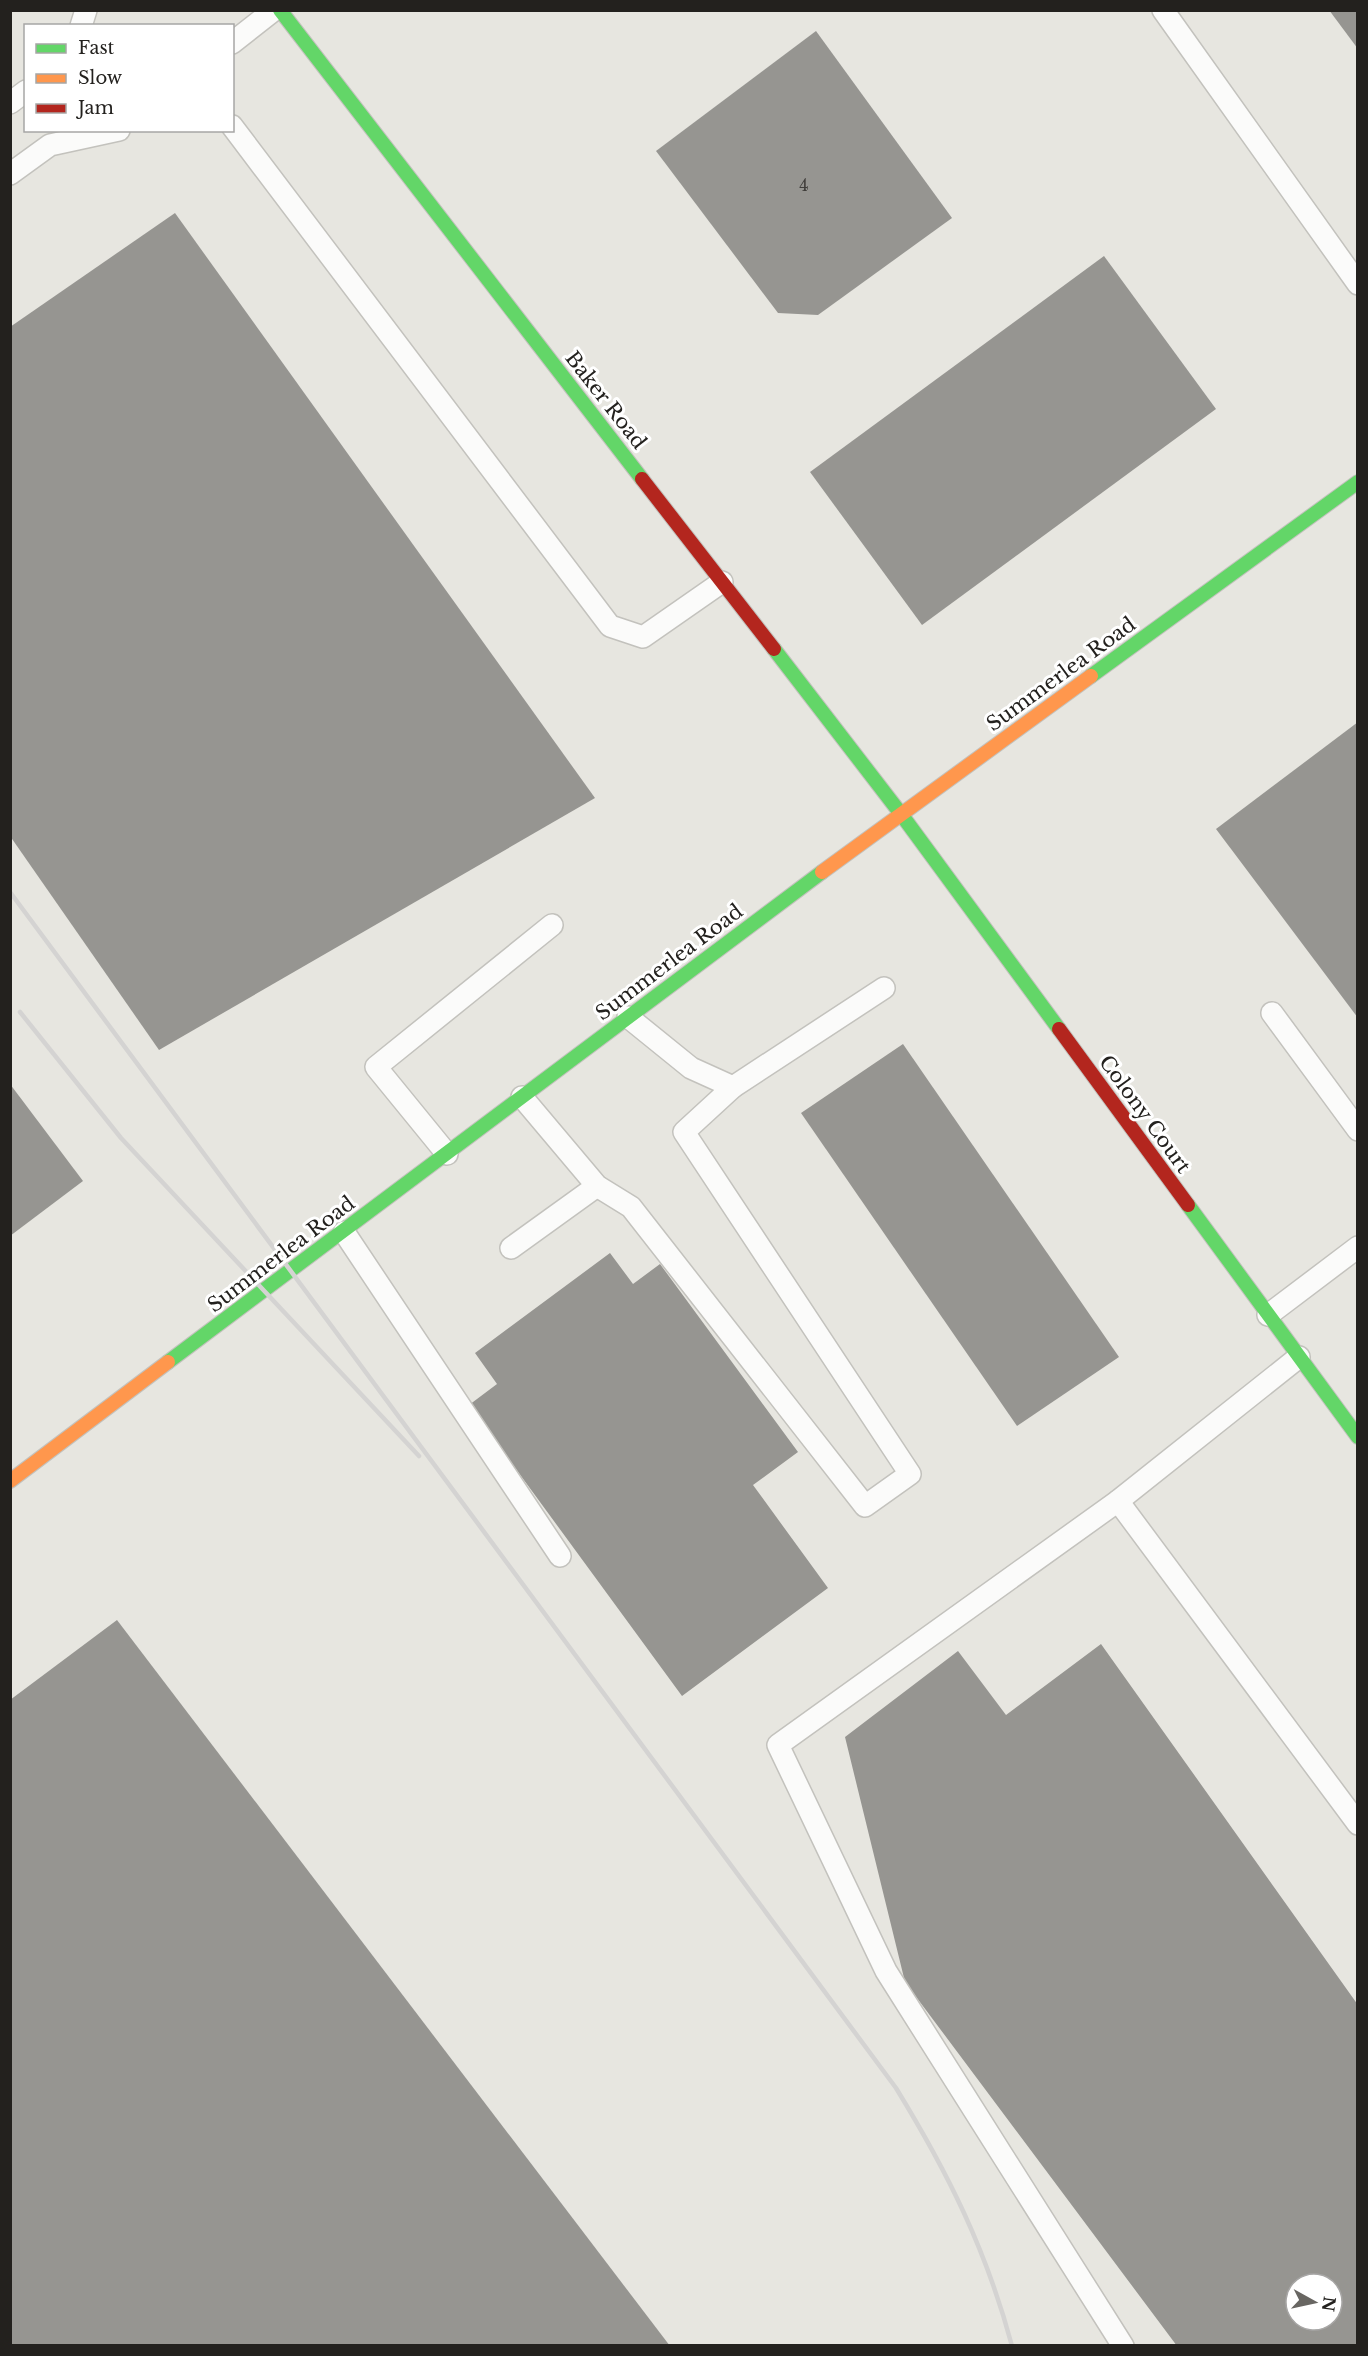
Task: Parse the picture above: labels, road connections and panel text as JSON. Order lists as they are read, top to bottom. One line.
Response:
{"streets":{"street":["Baker Road","Summerlea Road","Colony Court"]},"crossings":[["Baker Road","Summerlea Road"],["Baker Road","Colony Court"],["Summerlea Road","Colony Court"]],"house_numbers":["4"],"legend":["Fast","Slow","Jam"],"north":"right"}
